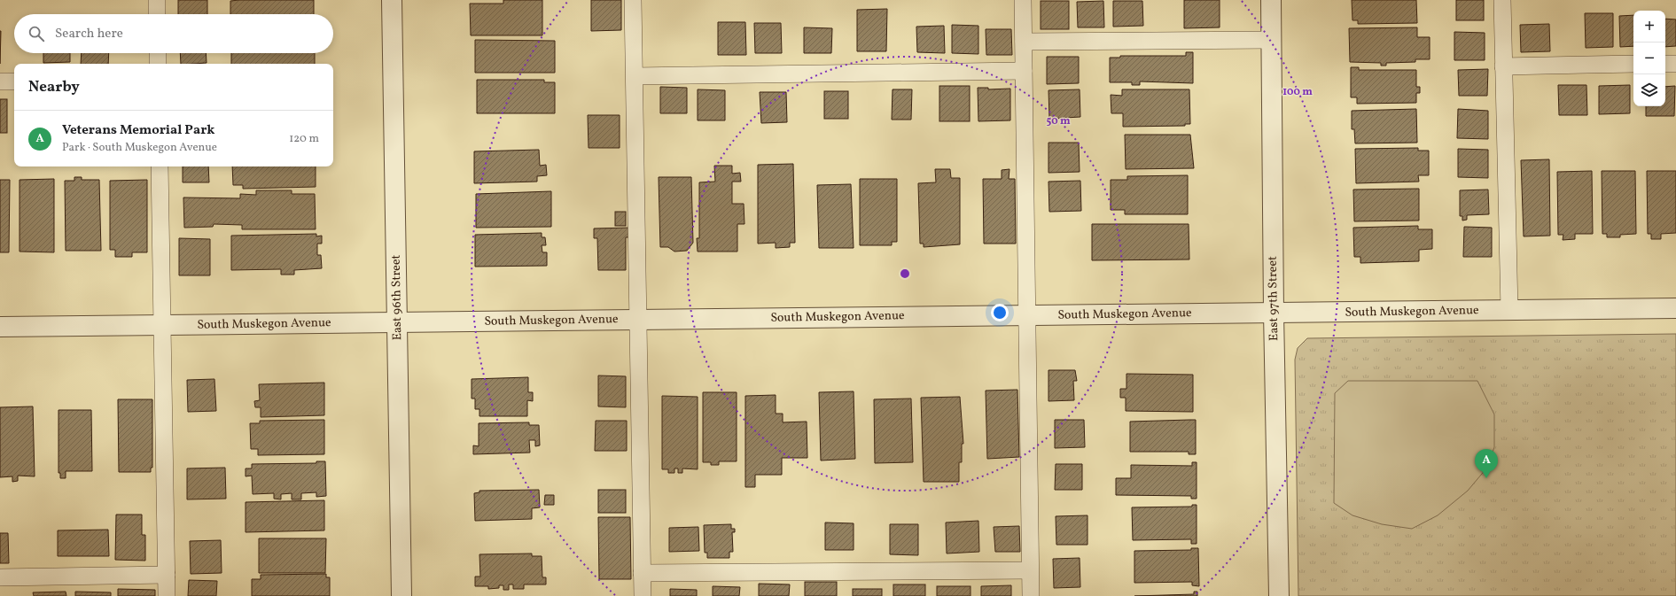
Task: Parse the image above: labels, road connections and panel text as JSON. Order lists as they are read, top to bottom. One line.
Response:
{"streets":{"street":["East 96th Street","East 97th Street","South Muskegon Avenue"]},"crossings":[["East 96th Street","South Muskegon Avenue"],["East 97th Street","South Muskegon Avenue"]],"page":{"map_buttons":["+","−"],"search":"Search here","heading":"Nearby","list":[{"mark":"A","name":"Veterans Memorial Park","note":"Park · South Muskegon Avenue","value":"120 m"}],"pins":"A"},"rings":["100 m","50 m"]}
